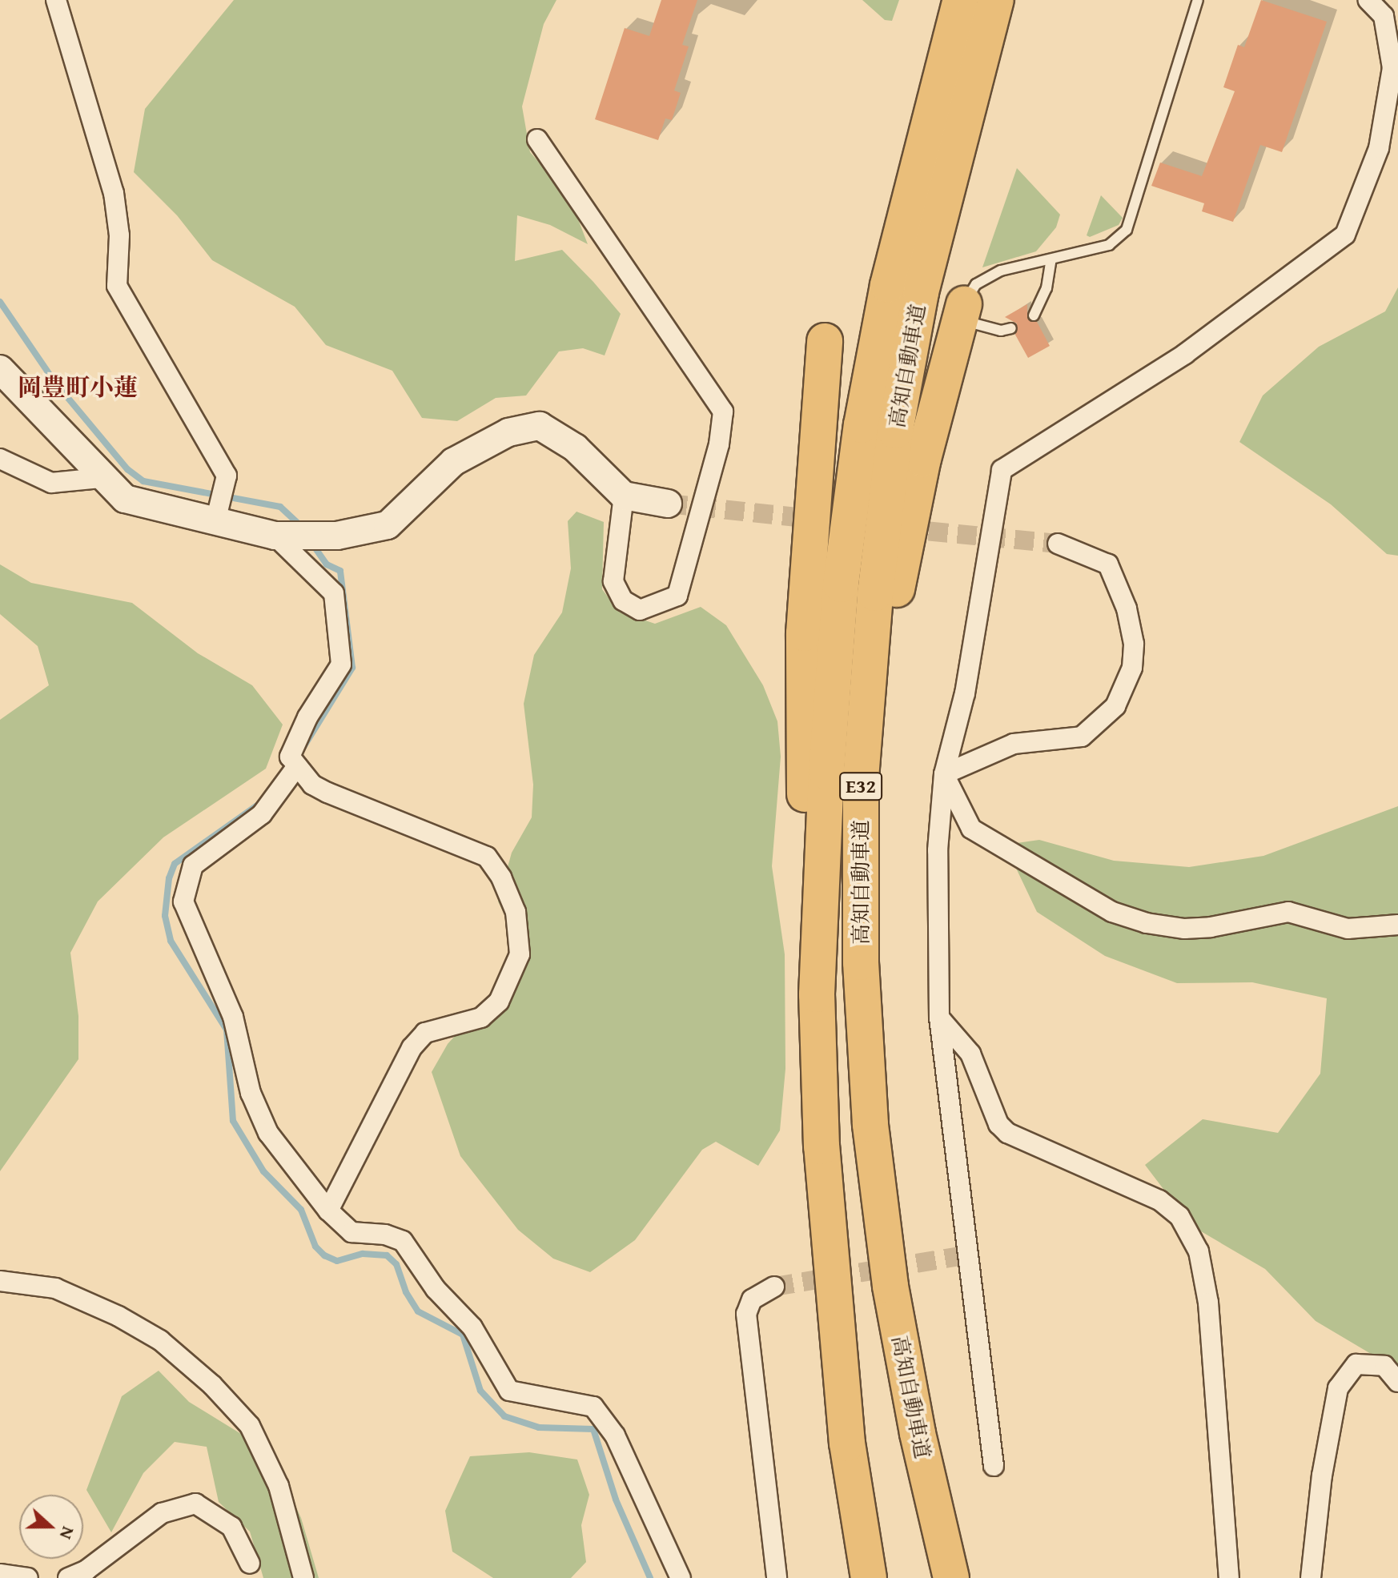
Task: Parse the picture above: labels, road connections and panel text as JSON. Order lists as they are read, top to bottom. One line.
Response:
{"streets":{"highway":["高知自動車道","E32"]},"districts":["岡豊町小蓮"],"north":"right"}
